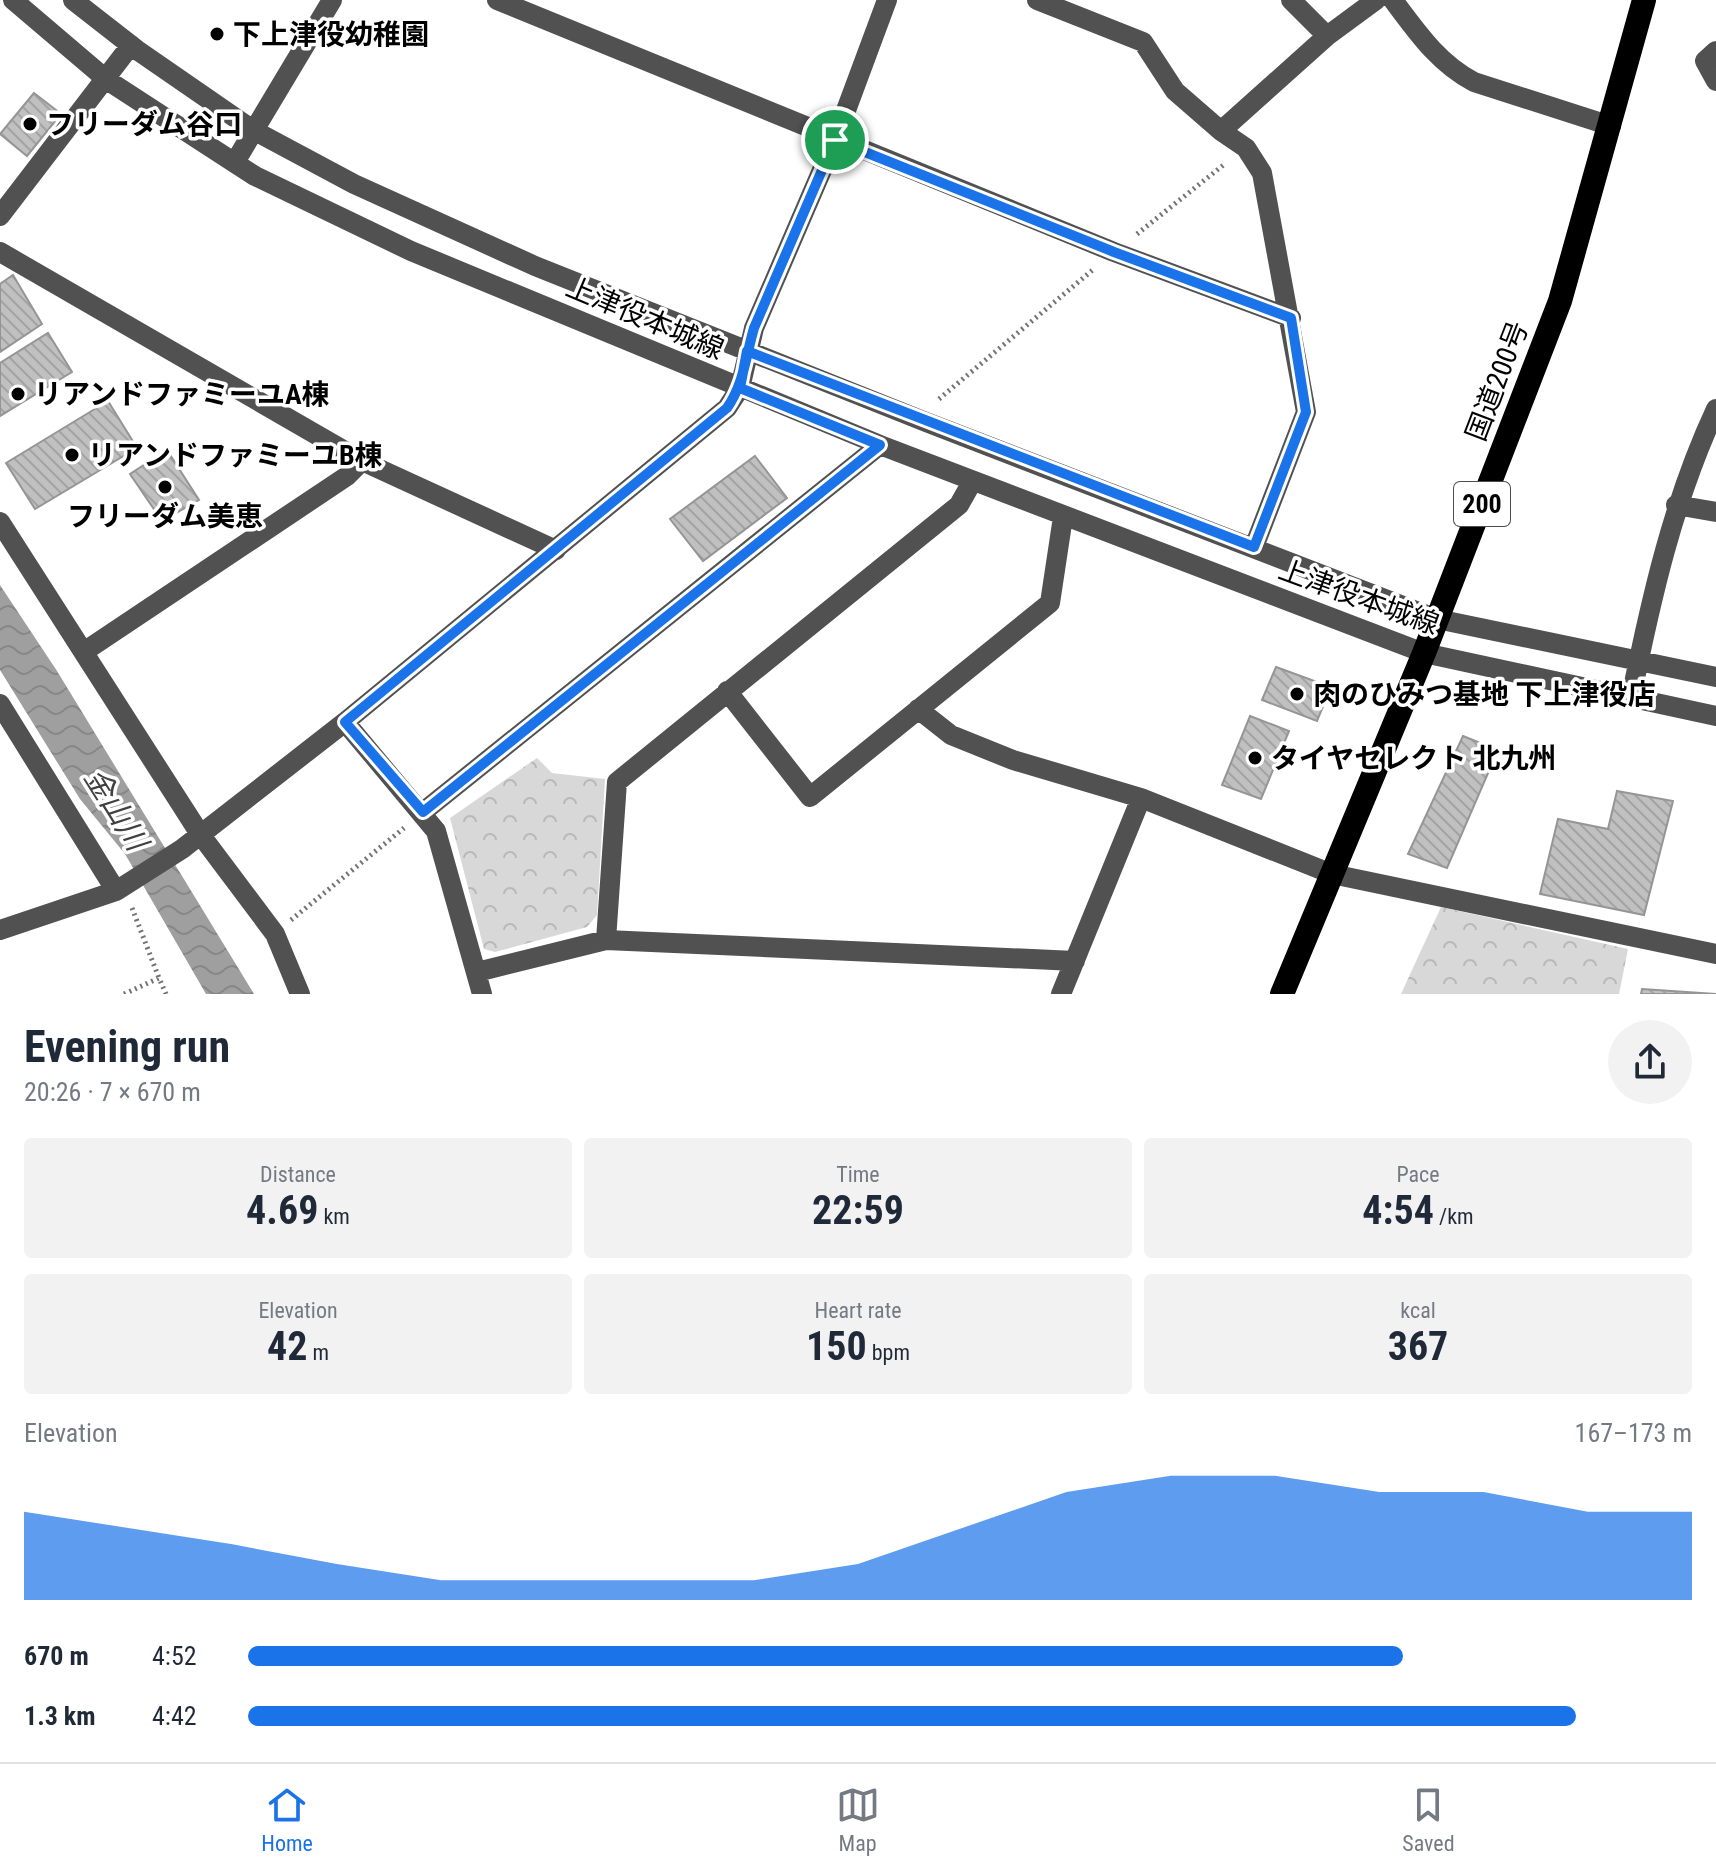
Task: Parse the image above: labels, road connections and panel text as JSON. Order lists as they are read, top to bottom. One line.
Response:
{"streets":{"highway":["国道200号","200"],"street":["上津役本城線"]},"crossings":[["上津役本城線","国道200号"]],"water":["金山川"],"places":["下上津役幼稚園","フリーダム谷口","リアンドファミーユA棟","リアンドファミーユB棟","フリーダム美恵","肉のひみつ基地 下上津役店","タイヤセレクト 北九州"],"page":{"heading":["Evening run","20:26 · 7 × 670 m"],"stats":[["Distance","4.69 km"],["Time","22:59"],["Pace","4:54 /km"],["Elevation","42 m"],["Heart rate","150 bpm"],["kcal","367"]],"chart":["Elevation","167–173 m"],"list":[{"name":"670 m","note":"4:52"},{"name":"1.3 km","note":"4:42"}],"tabs":["Home","Map","Saved"]}}
